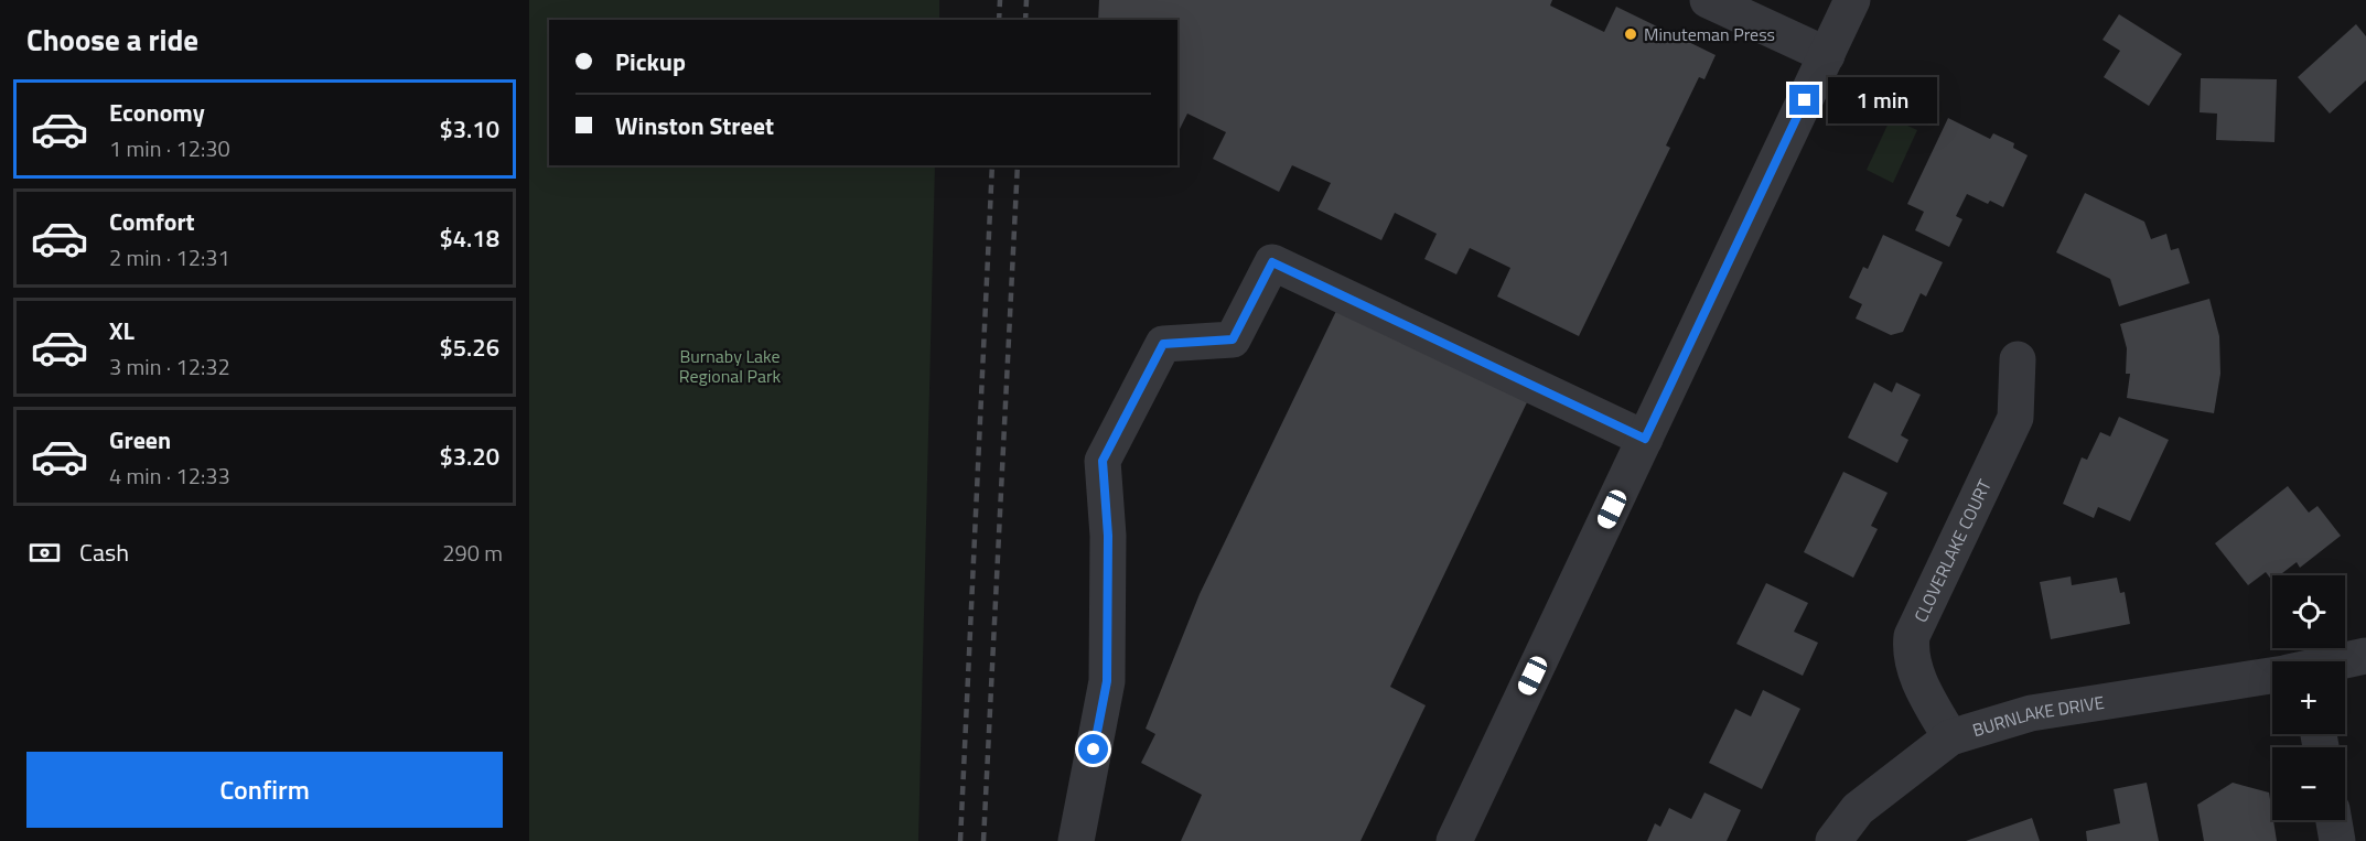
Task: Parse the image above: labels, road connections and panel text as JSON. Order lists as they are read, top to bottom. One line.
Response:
{"streets":{"street":["CLOVERLAKE COURT","BURNLAKE DRIVE"]},"crossings":[["CLOVERLAKE COURT","BURNLAKE DRIVE"]],"parks":["Burnaby Lake Regional Park"],"places":["Minuteman Press"],"page":{"heading":"Choose a ride","banner":["Pickup","Winston Street"],"bubble":"1 min","list":[{"name":"Economy","note":"1 min · 12:30","value":"$3.10"},{"name":"Comfort","note":"2 min · 12:31","value":"$4.18"},{"name":"XL","note":"3 min · 12:32","value":"$5.26"},{"name":"Green","note":"4 min · 12:33","value":"$3.20"}],"pay":["Cash","290 m"],"map_buttons":["+","−"],"buttons":"Confirm"}}
